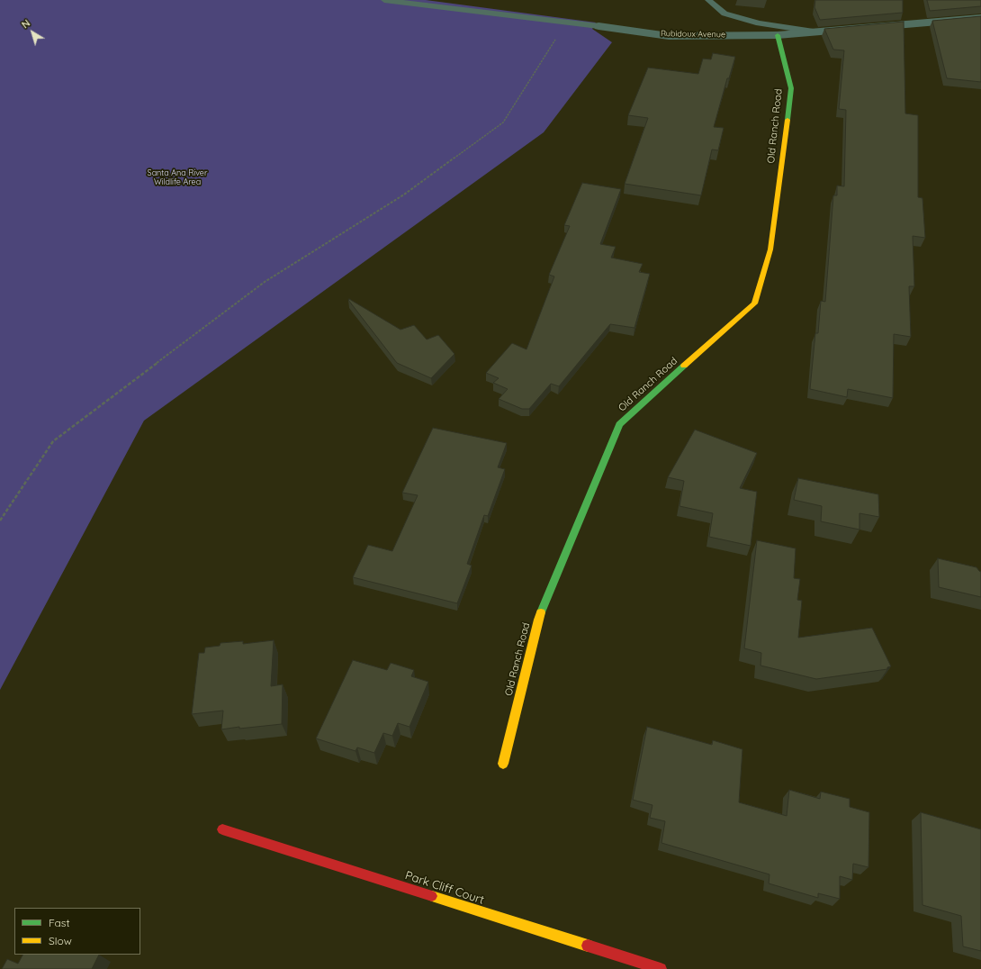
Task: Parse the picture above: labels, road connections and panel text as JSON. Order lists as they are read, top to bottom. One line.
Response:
{"streets":{"street":["Rubidoux Avenue","Old Ranch Road","Park Cliff Court"]},"crossings":[["Rubidoux Avenue","Old Ranch Road"]],"parks":["Santa Ana River Wildlife Area"],"legend":["Fast","Slow"],"north":"top left"}
